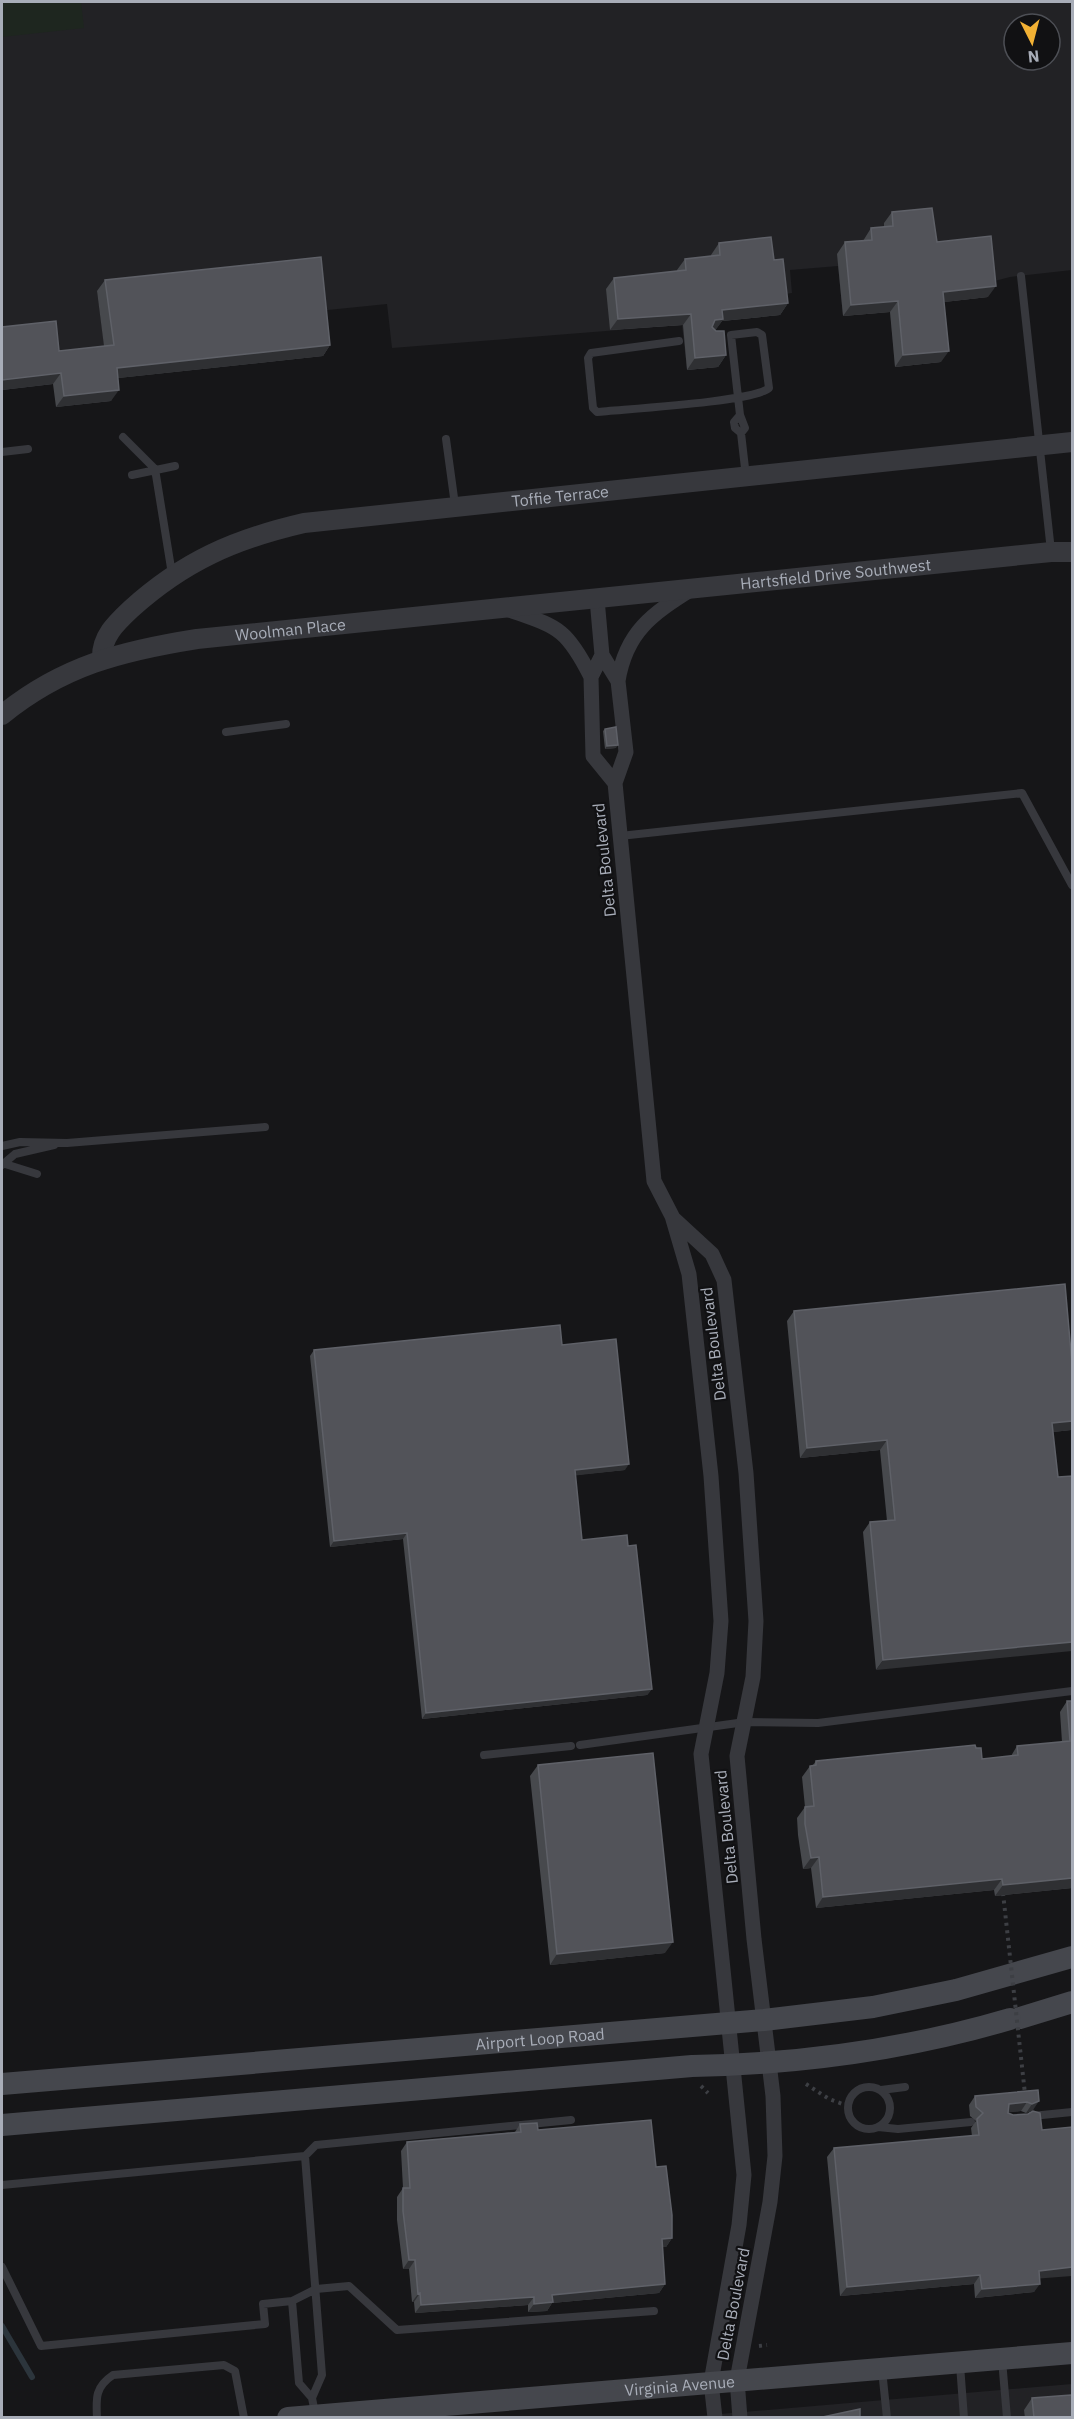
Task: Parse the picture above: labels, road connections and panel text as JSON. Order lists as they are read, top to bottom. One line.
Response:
{"streets":{"main road":["Airport Loop Road","Virginia Avenue"],"street":["Toffie Terrace","Hartsfield Drive Southwest","Woolman Place","Delta Boulevard"]},"crossings":[["Toffie Terrace","Woolman Place"],["Hartsfield Drive Southwest","Woolman Place"],["Hartsfield Drive Southwest","Delta Boulevard"],["Woolman Place","Delta Boulevard"],["Delta Boulevard","Airport Loop Road"],["Delta Boulevard","Virginia Avenue"]],"north":"bottom"}
